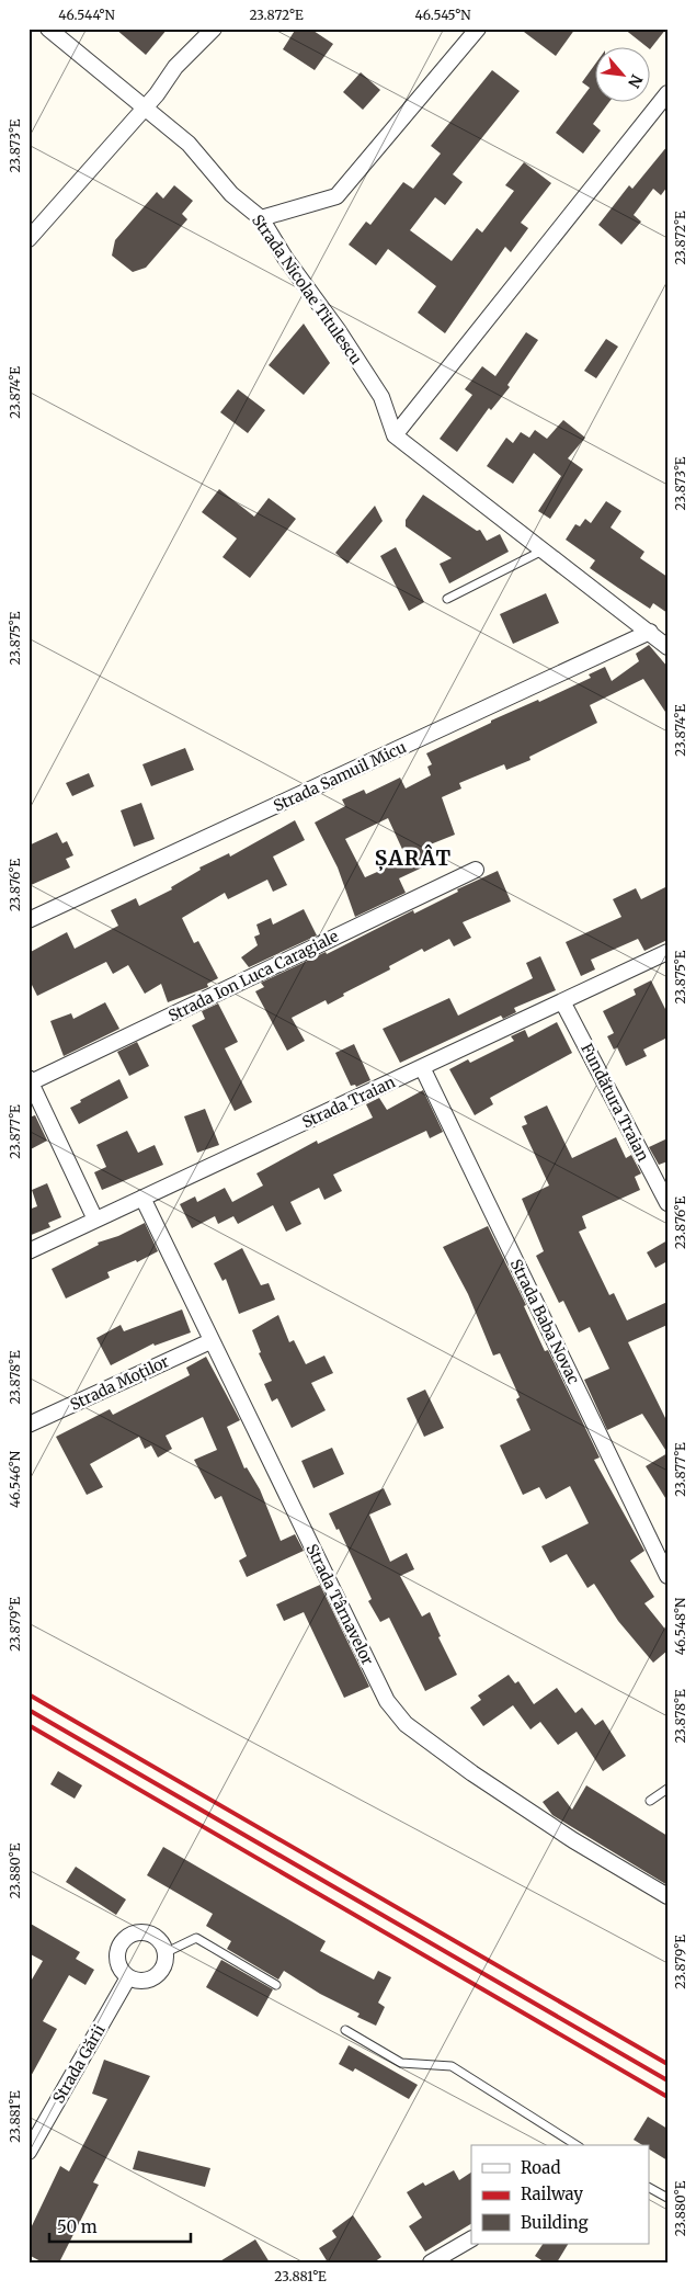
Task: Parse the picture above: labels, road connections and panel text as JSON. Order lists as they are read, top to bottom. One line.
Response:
{"streets":{"street":["Strada Nicolae Titulescu","Strada Samuil Micu","Strada Ion Luca Caragiale","Strada Traian","Fundătura Traian","Strada Baba Novac","Strada Moților","Strada Târnavelor","Strada Gării"]},"crossings":[["Strada Traian","Fundătura Traian"],["Strada Traian","Strada Baba Novac"],["Strada Traian","Strada Târnavelor"],["Strada Moților","Strada Târnavelor"]],"districts":["ȘARÂT"],"legend":["Road","Railway","Building"],"scale_bar":"50 m","north":"bottom right","coordinates":["46.544°N","23.872°E","46.545°N","23.873°E","23.874°E","23.875°E","23.876°E","23.877°E","23.878°E","46.546°N","23.879°E","46.548°N","23.880°E","23.881°E"]}
